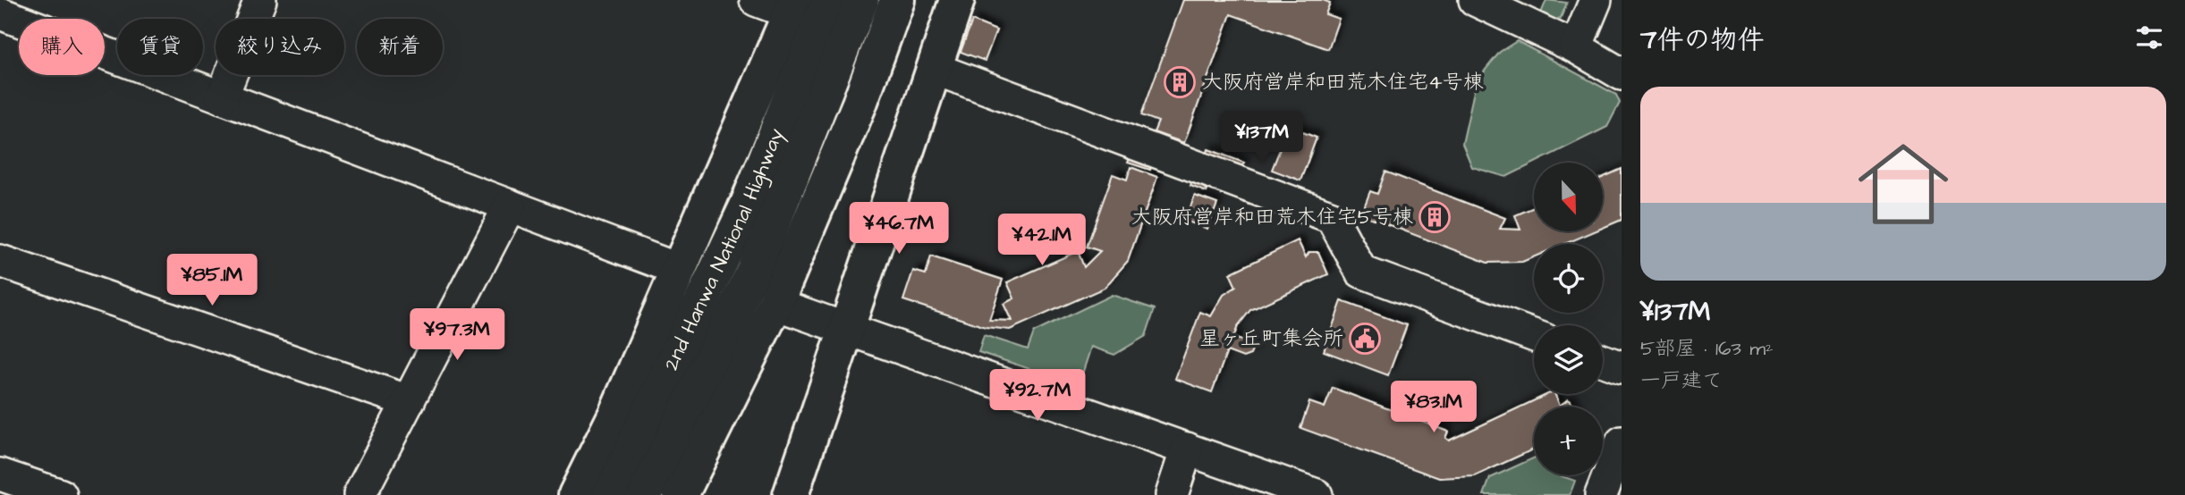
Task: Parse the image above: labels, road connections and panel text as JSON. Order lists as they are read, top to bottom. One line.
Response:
{"streets":{"main road":["2nd Hanwa National Highway"]},"places":{"building":["大阪府営岸和田荒木住宅4号棟","大阪府営岸和田荒木住宅5号棟"],"public building":["星ヶ丘町集会所"]},"north":"bottom","page":{"heading":"7件の物件","chip":["購入","賃貸","絞り込み","新着"],"list":[{"name":"¥137M","note":"5部屋 · 163 m² · 一戸建て"}],"price":["¥137M","¥46.7M","¥42.1M","¥85.1M","¥97.3M","¥92.7M","¥83.1M"],"map_buttons":"+"}}
